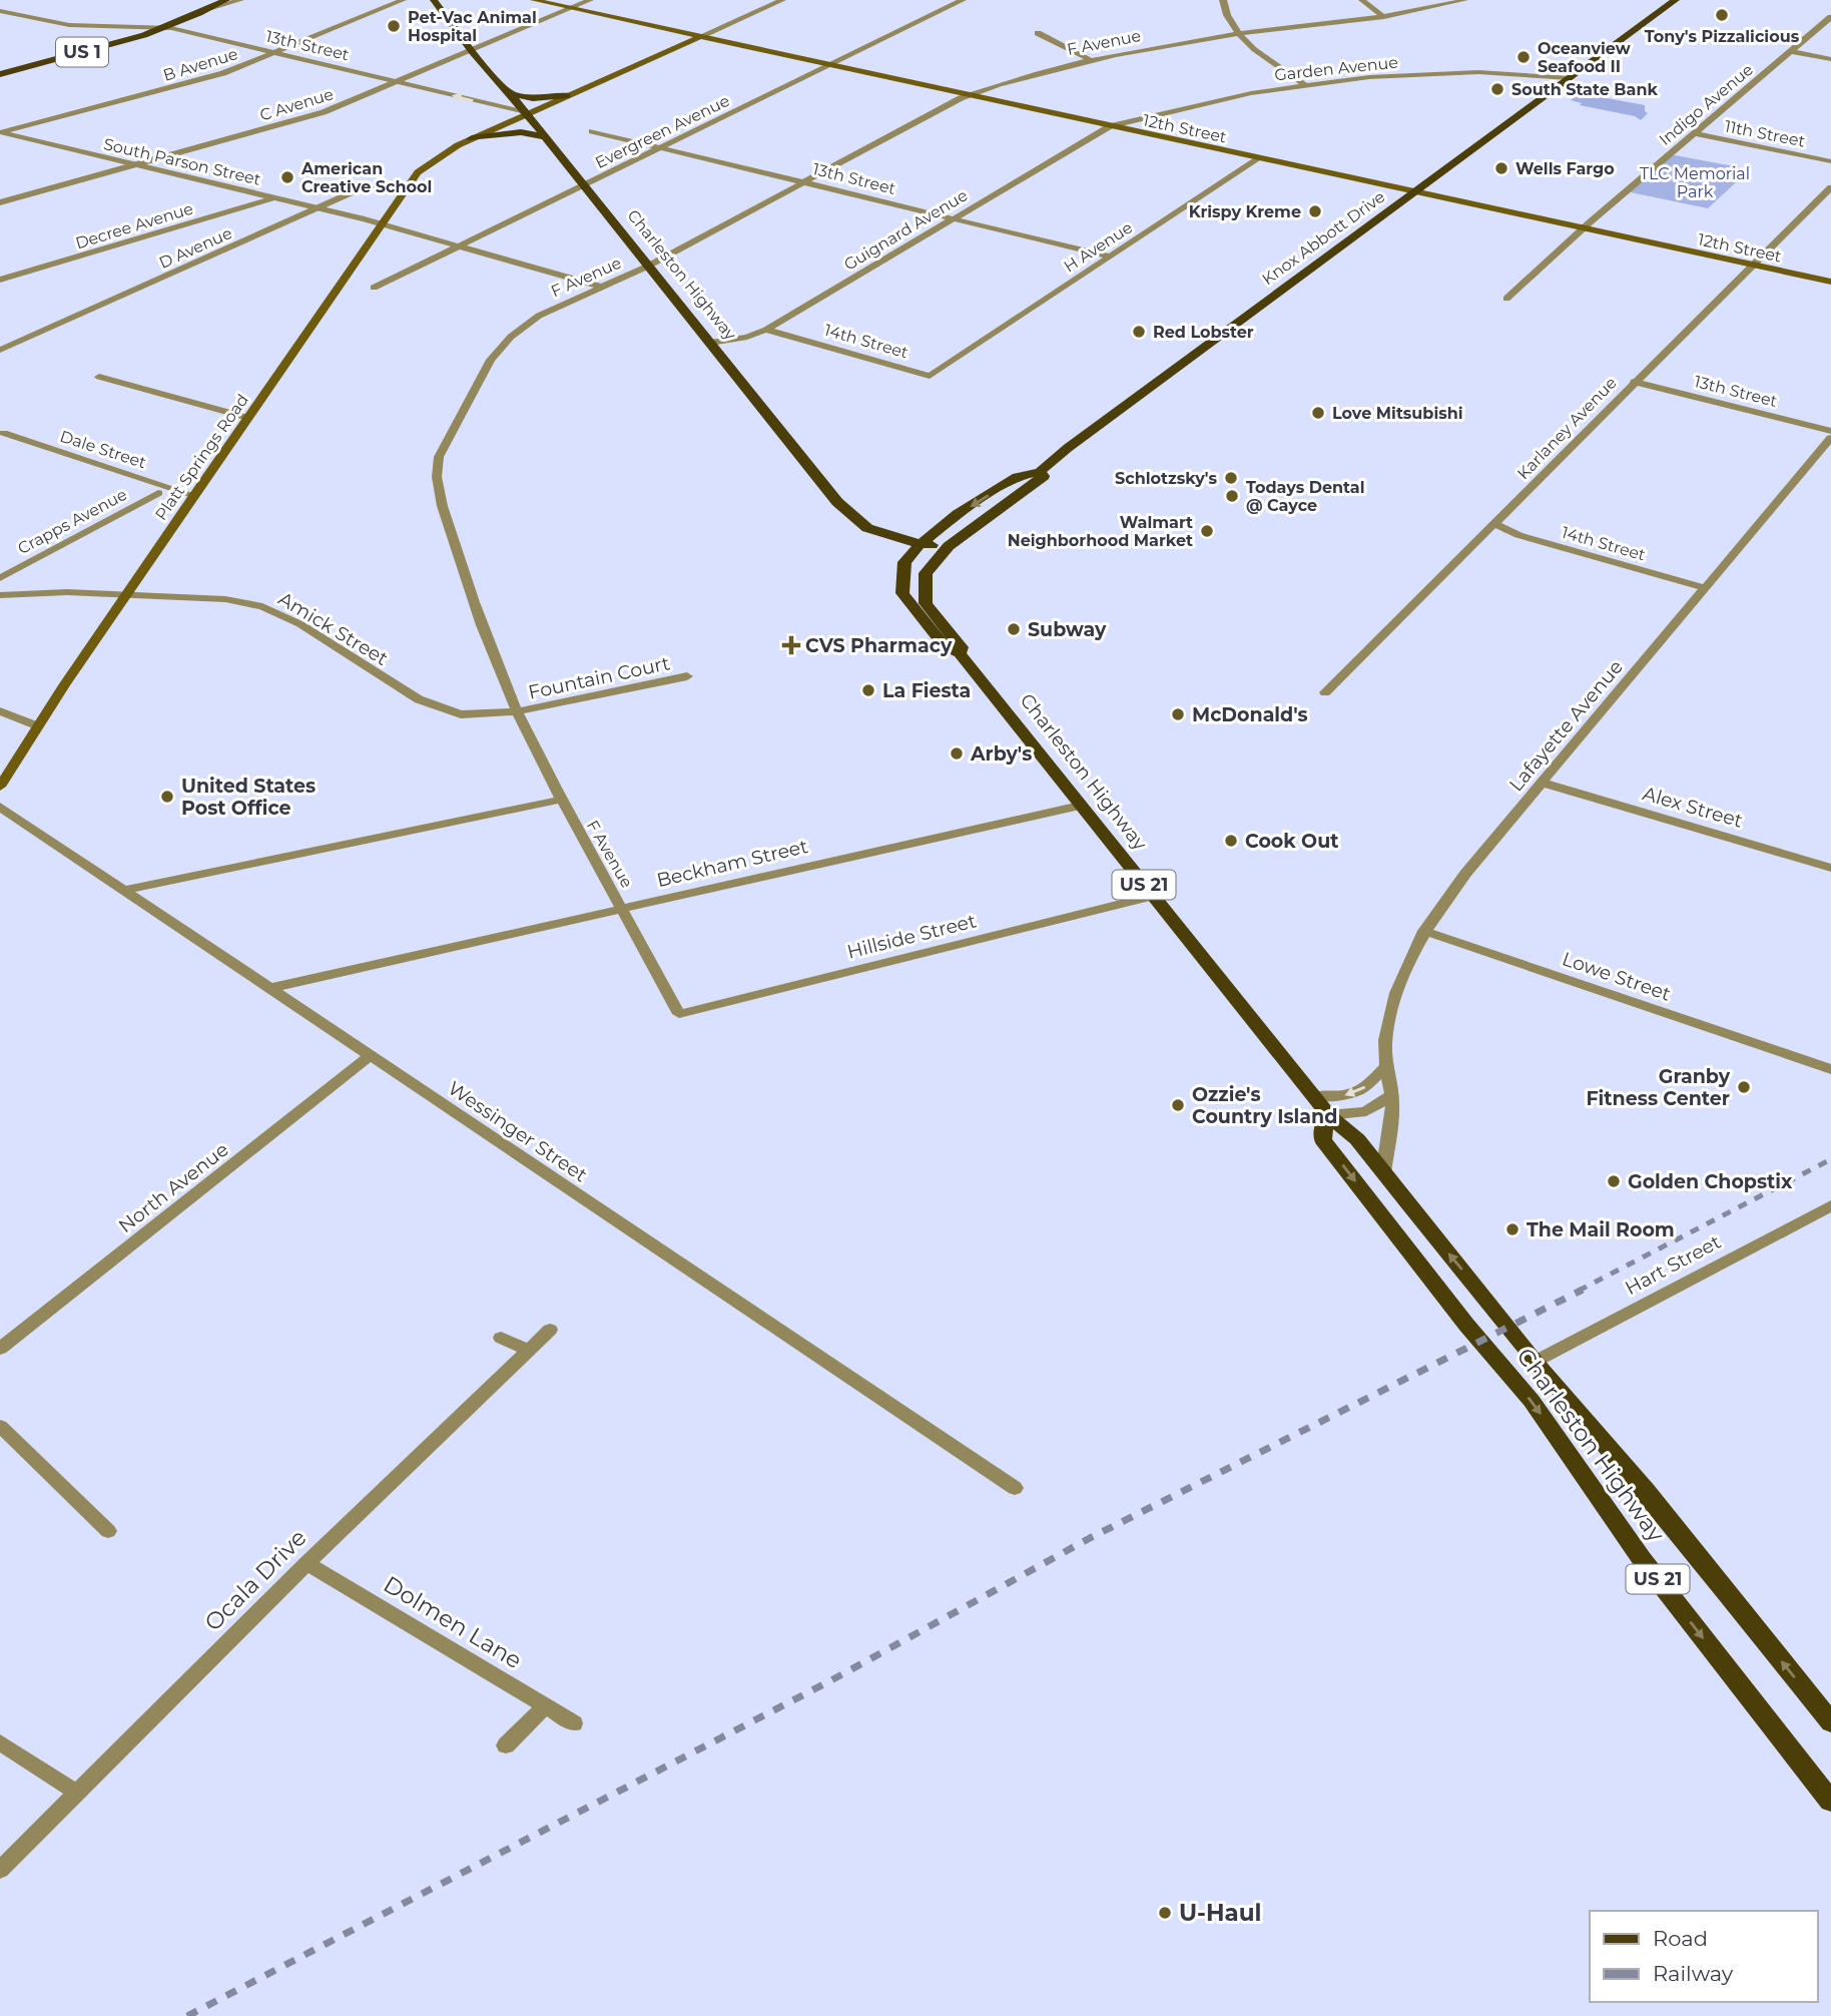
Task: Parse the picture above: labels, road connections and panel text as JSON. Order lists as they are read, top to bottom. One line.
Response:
{"streets":{"main road":["US 1","12th Street","Knox Abbott Drive","Charleston Highway","Platt Springs Road","US 21"],"street":["F Avenue","13th Street","B Avenue","Garden Avenue","C Avenue","Indigo Avenue","Evergreen Avenue","11th Street","South Parson Street","Decree Avenue","Guignard Avenue","H Avenue","D Avenue","14th Street","Karlaney Avenue","Dale Street","Crapps Avenue","Amick Street","Fountain Court","Lafayette Avenue","Alex Street","Beckham Street","Hillside Street","Lowe Street","Wessinger Street","North Avenue","Hart Street","Ocala Drive","Dolmen Lane"]},"crossings":[["F Avenue","13th Street"],["F Avenue","12th Street"],["F Avenue","South Parson Street"],["F Avenue","Charleston Highway"],["F Avenue","Amick Street"],["F Avenue","Fountain Court"],["F Avenue","Beckham Street"],["F Avenue","Hillside Street"],["13th Street","US 1"],["13th Street","B Avenue"],["13th Street","C Avenue"],["13th Street","Evergreen Avenue"],["13th Street","Guignard Avenue"],["13th Street","H Avenue"],["13th Street","Charleston Highway"],["13th Street","Karlaney Avenue"],["B Avenue","South Parson Street"],["Garden Avenue","12th Street"],["Garden Avenue","Guignard Avenue"],["Garden Avenue","Knox Abbott Drive"],["C Avenue","12th Street"],["C Avenue","South Parson Street"],["C Avenue","Charleston Highway"],["Indigo Avenue","12th Street"],["Indigo Avenue","11th Street"],["12th Street","Evergreen Avenue"],["12th Street","Guignard Avenue"],["12th Street","Knox Abbott Drive"],["12th Street","H Avenue"],["12th Street","Karlaney Avenue"],["Evergreen Avenue","South Parson Street"],["Evergreen Avenue","Charleston Highway"],["South Parson Street","Decree Avenue"],["South Parson Street","D Avenue"],["South Parson Street","Platt Springs Road"],["Guignard Avenue","Charleston Highway"],["Guignard Avenue","14th Street"],["Knox Abbott Drive","Charleston Highway"],["H Avenue","14th Street"],["D Avenue","Platt Springs Road"],["Charleston Highway","Lafayette Avenue"],["Charleston Highway","Beckham Street"],["Charleston Highway","Hillside Street"],["Charleston Highway","Hart Street"],["14th Street","Karlaney Avenue"],["14th Street","Lafayette Avenue"],["Dale Street","Platt Springs Road"],["Platt Springs Road","Amick Street"],["Amick Street","Fountain Court"],["Lafayette Avenue","Alex Street"],["Lafayette Avenue","Lowe Street"],["Beckham Street","Wessinger Street"],["Wessinger Street","North Avenue"],["Ocala Drive","Dolmen Lane"]],"parks":["TLC Memorial Park"],"places":{"other":["Tony's Pizzalicious","Pet-Vac Animal Hospital","Oceanview Seafood II","South State Bank","Wells Fargo","American Creative School","Krispy Kreme","Red Lobster","Love Mitsubishi","Schlotzsky's","Todays Dental @ Cayce","Walmart Neighborhood Market","Subway","La Fiesta","McDonald's","Arby's","United States Post Office","Cook Out","Granby Fitness Center","Ozzie's Country Island","Golden Chopstix","The Mail Room","U-Haul"],"health":["CVS Pharmacy"]},"legend":["Road","Railway"]}
